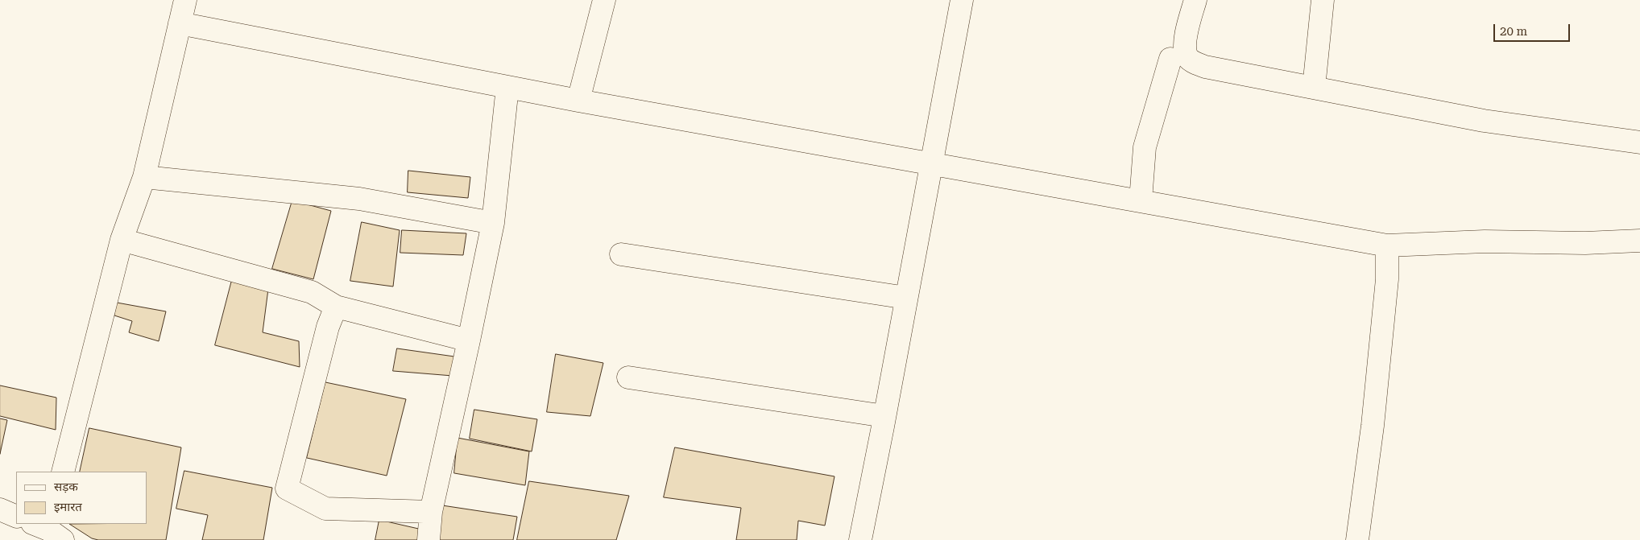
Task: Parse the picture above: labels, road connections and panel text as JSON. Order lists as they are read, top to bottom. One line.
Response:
{"legend":["सड़क","इमारत"],"scale_bar":"20 m"}
